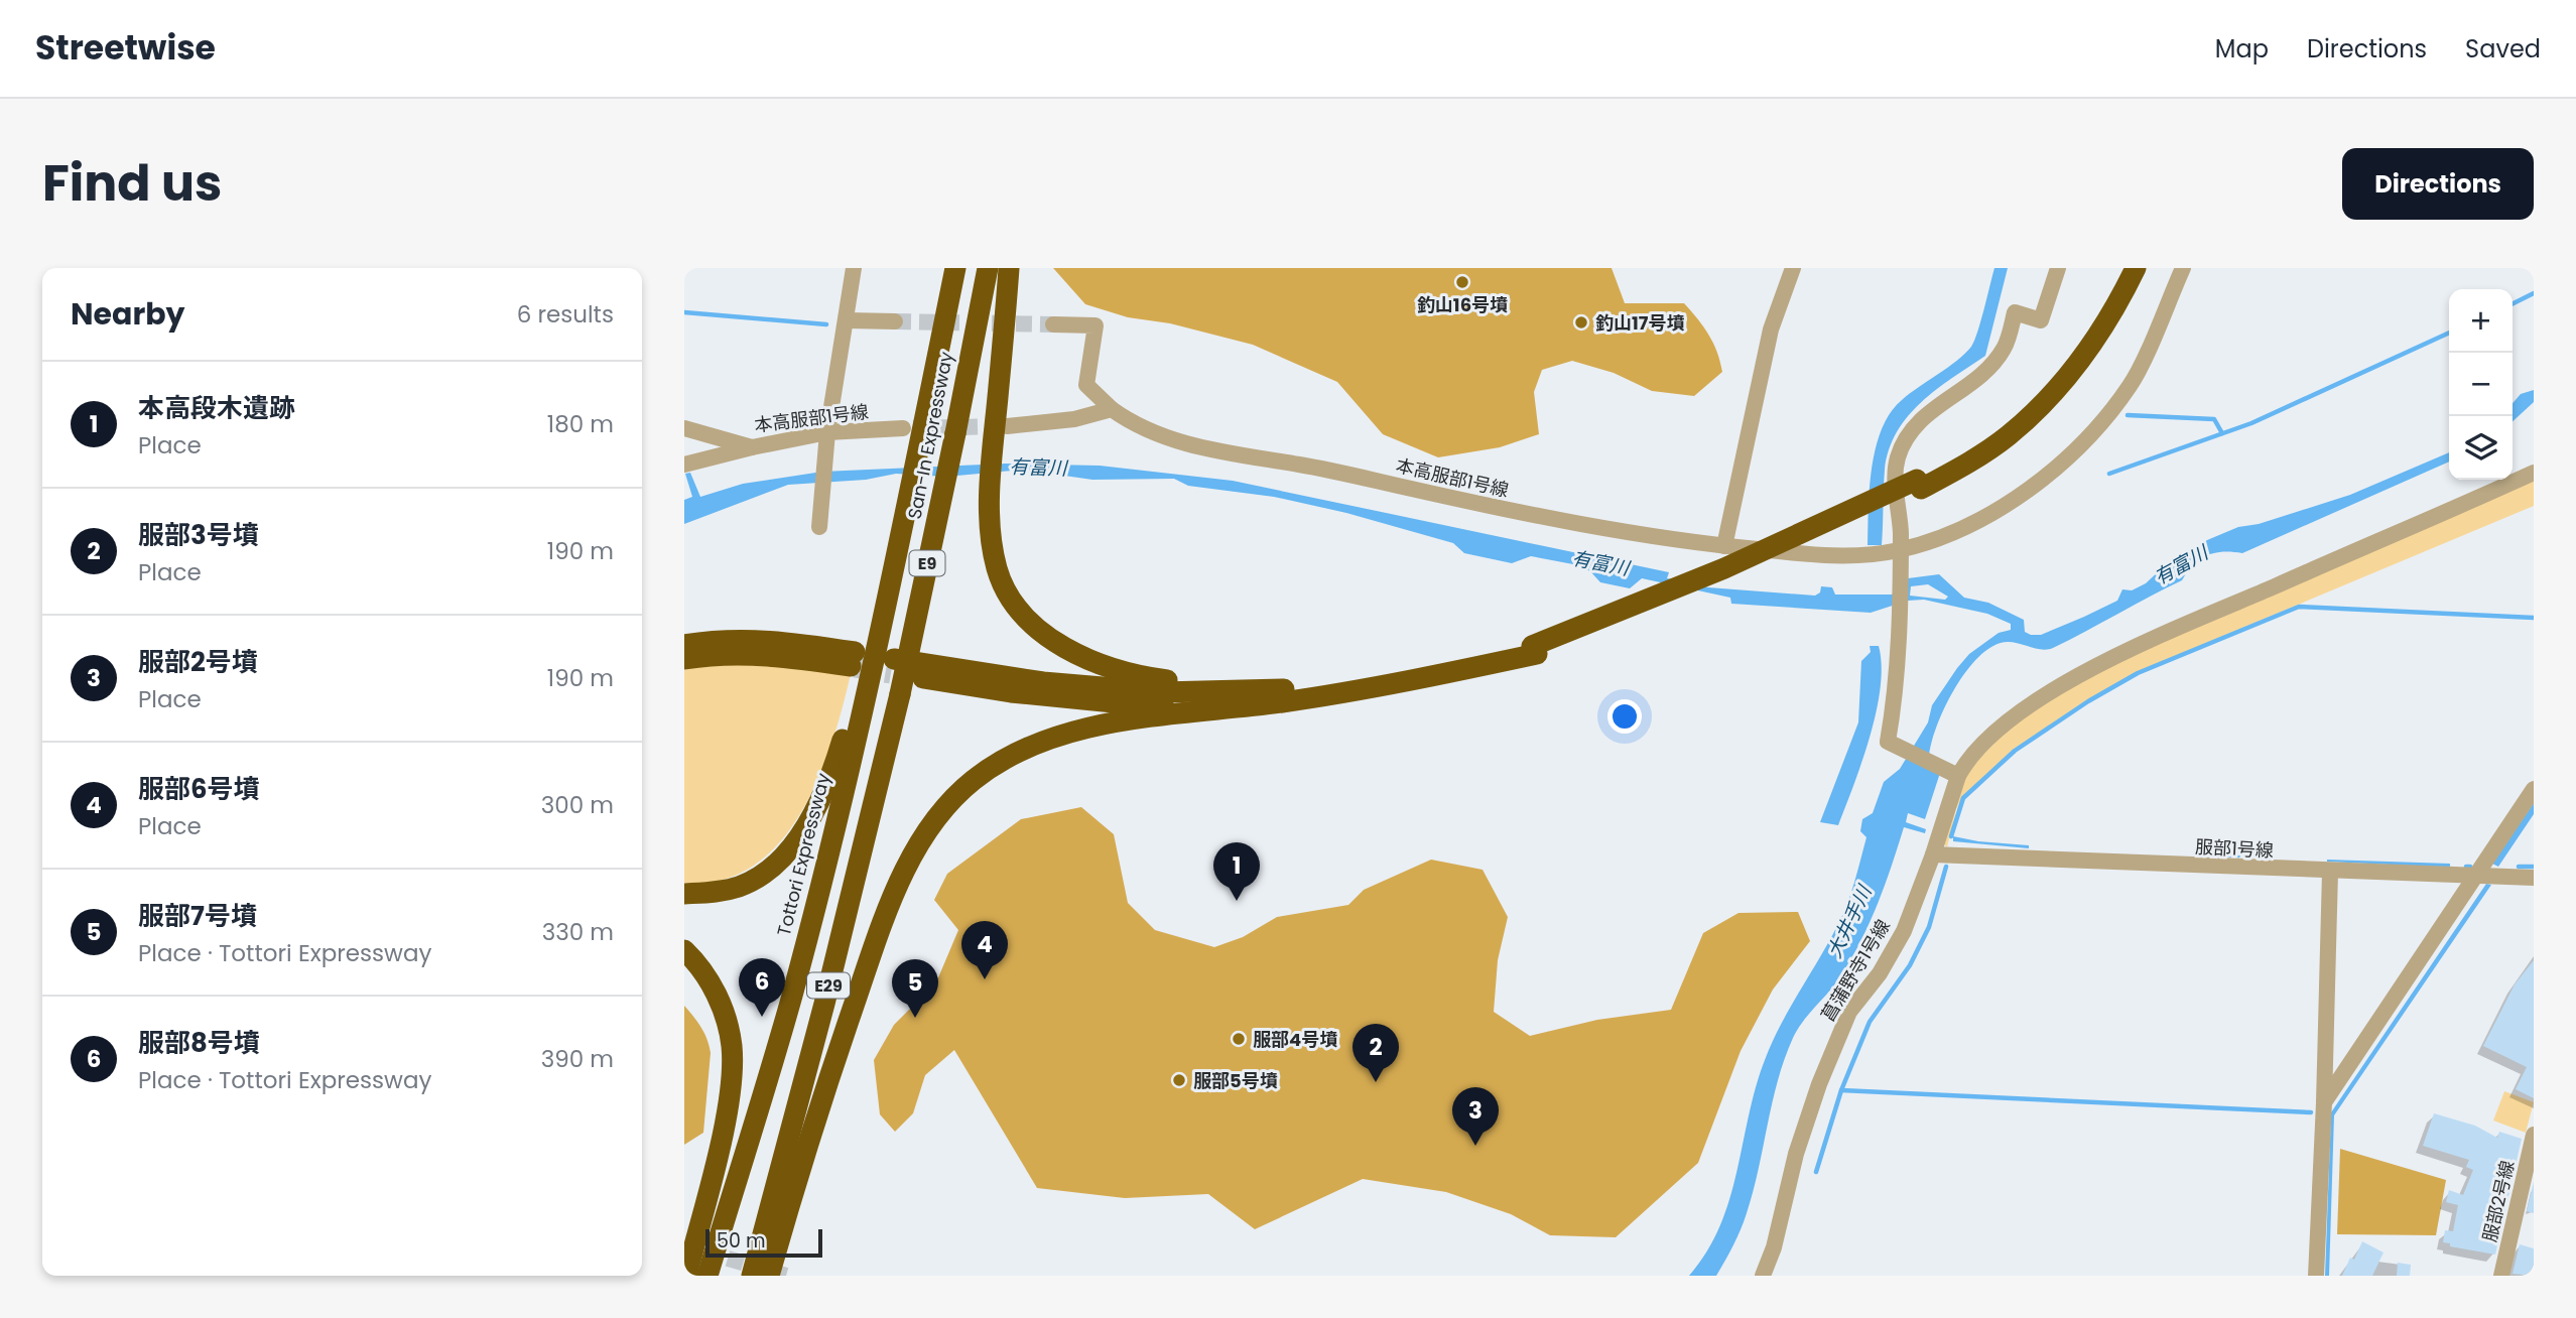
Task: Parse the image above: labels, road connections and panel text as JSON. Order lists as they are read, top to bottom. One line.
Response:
{"streets":{"highway":["San-In Expressway","E9","Tottori Expressway","E29"],"street":["本高服部1号線","服部1号線","菖蒲野寺1号線","服部2号線"]},"crossings":[["本高服部1号線","San-In Expressway"],["San-In Expressway","Tottori Expressway"],["San-In Expressway","E29"],["服部1号線","菖蒲野寺1号線"]],"water":["有富川","大井手川"],"places":["釣山16号墳","釣山17号墳","服部4号墳","服部5号墳"],"scale_bar":"50 m","page":{"header":"Streetwise","nav":["Map","Directions","Saved"],"title":"Find us","buttons":"Directions","heading":["Nearby","6 results"],"map_buttons":["+","−"],"list":[{"mark":"1","name":"本高段木遺跡","note":"Place","value":"180 m"},{"mark":"2","name":"服部3号墳","note":"Place","value":"190 m"},{"mark":"3","name":"服部2号墳","note":"Place","value":"190 m"},{"mark":"4","name":"服部6号墳","note":"Place","value":"300 m"},{"mark":"5","name":"服部7号墳","note":"Place · Tottori Expressway","value":"330 m"},{"mark":"6","name":"服部8号墳","note":"Place · Tottori Expressway","value":"390 m"}],"pins":["1","4","6","5","2","3"],"scale":"50 m"}}
